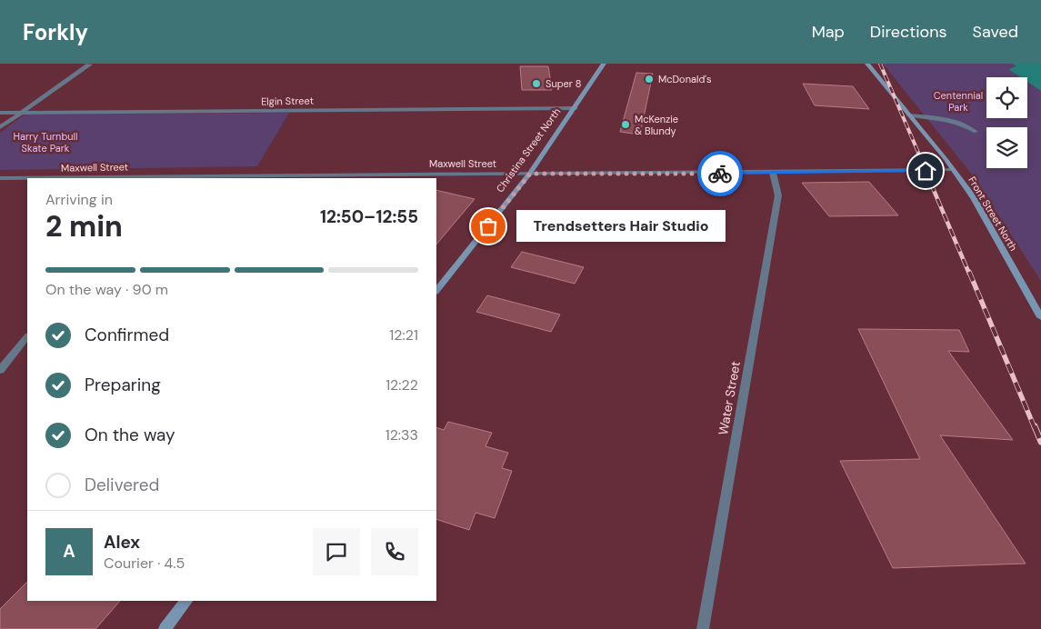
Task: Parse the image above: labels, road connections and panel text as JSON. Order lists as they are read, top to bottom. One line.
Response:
{"streets":{"main road":["Christina Street North","Front Street North"],"street":["Elgin Street","Maxwell Street","Water Street"]},"crossings":[["Elgin Street","Christina Street North"],["Christina Street North","Maxwell Street"],["Maxwell Street","Front Street North"],["Maxwell Street","Water Street"]],"parks":["Centennial Park","Harry Turnbull Skate Park"],"places":["McDonald's","Super 8","McKenzie & Blundy","Trendsetters Hair Studio"],"page":{"header":"Forkly","nav":["Map","Directions","Saved"],"heading":["2 min","Arriving in","12:50–12:55"],"panel":["Alex","Courier · 4.5"],"bubble":"Trendsetters Hair Studio","bar":"On the way · 90 m","list":[["Confirmed","12:21"],["Preparing","12:22"],["On the way","12:33"],"Delivered"],"round":"A"}}
